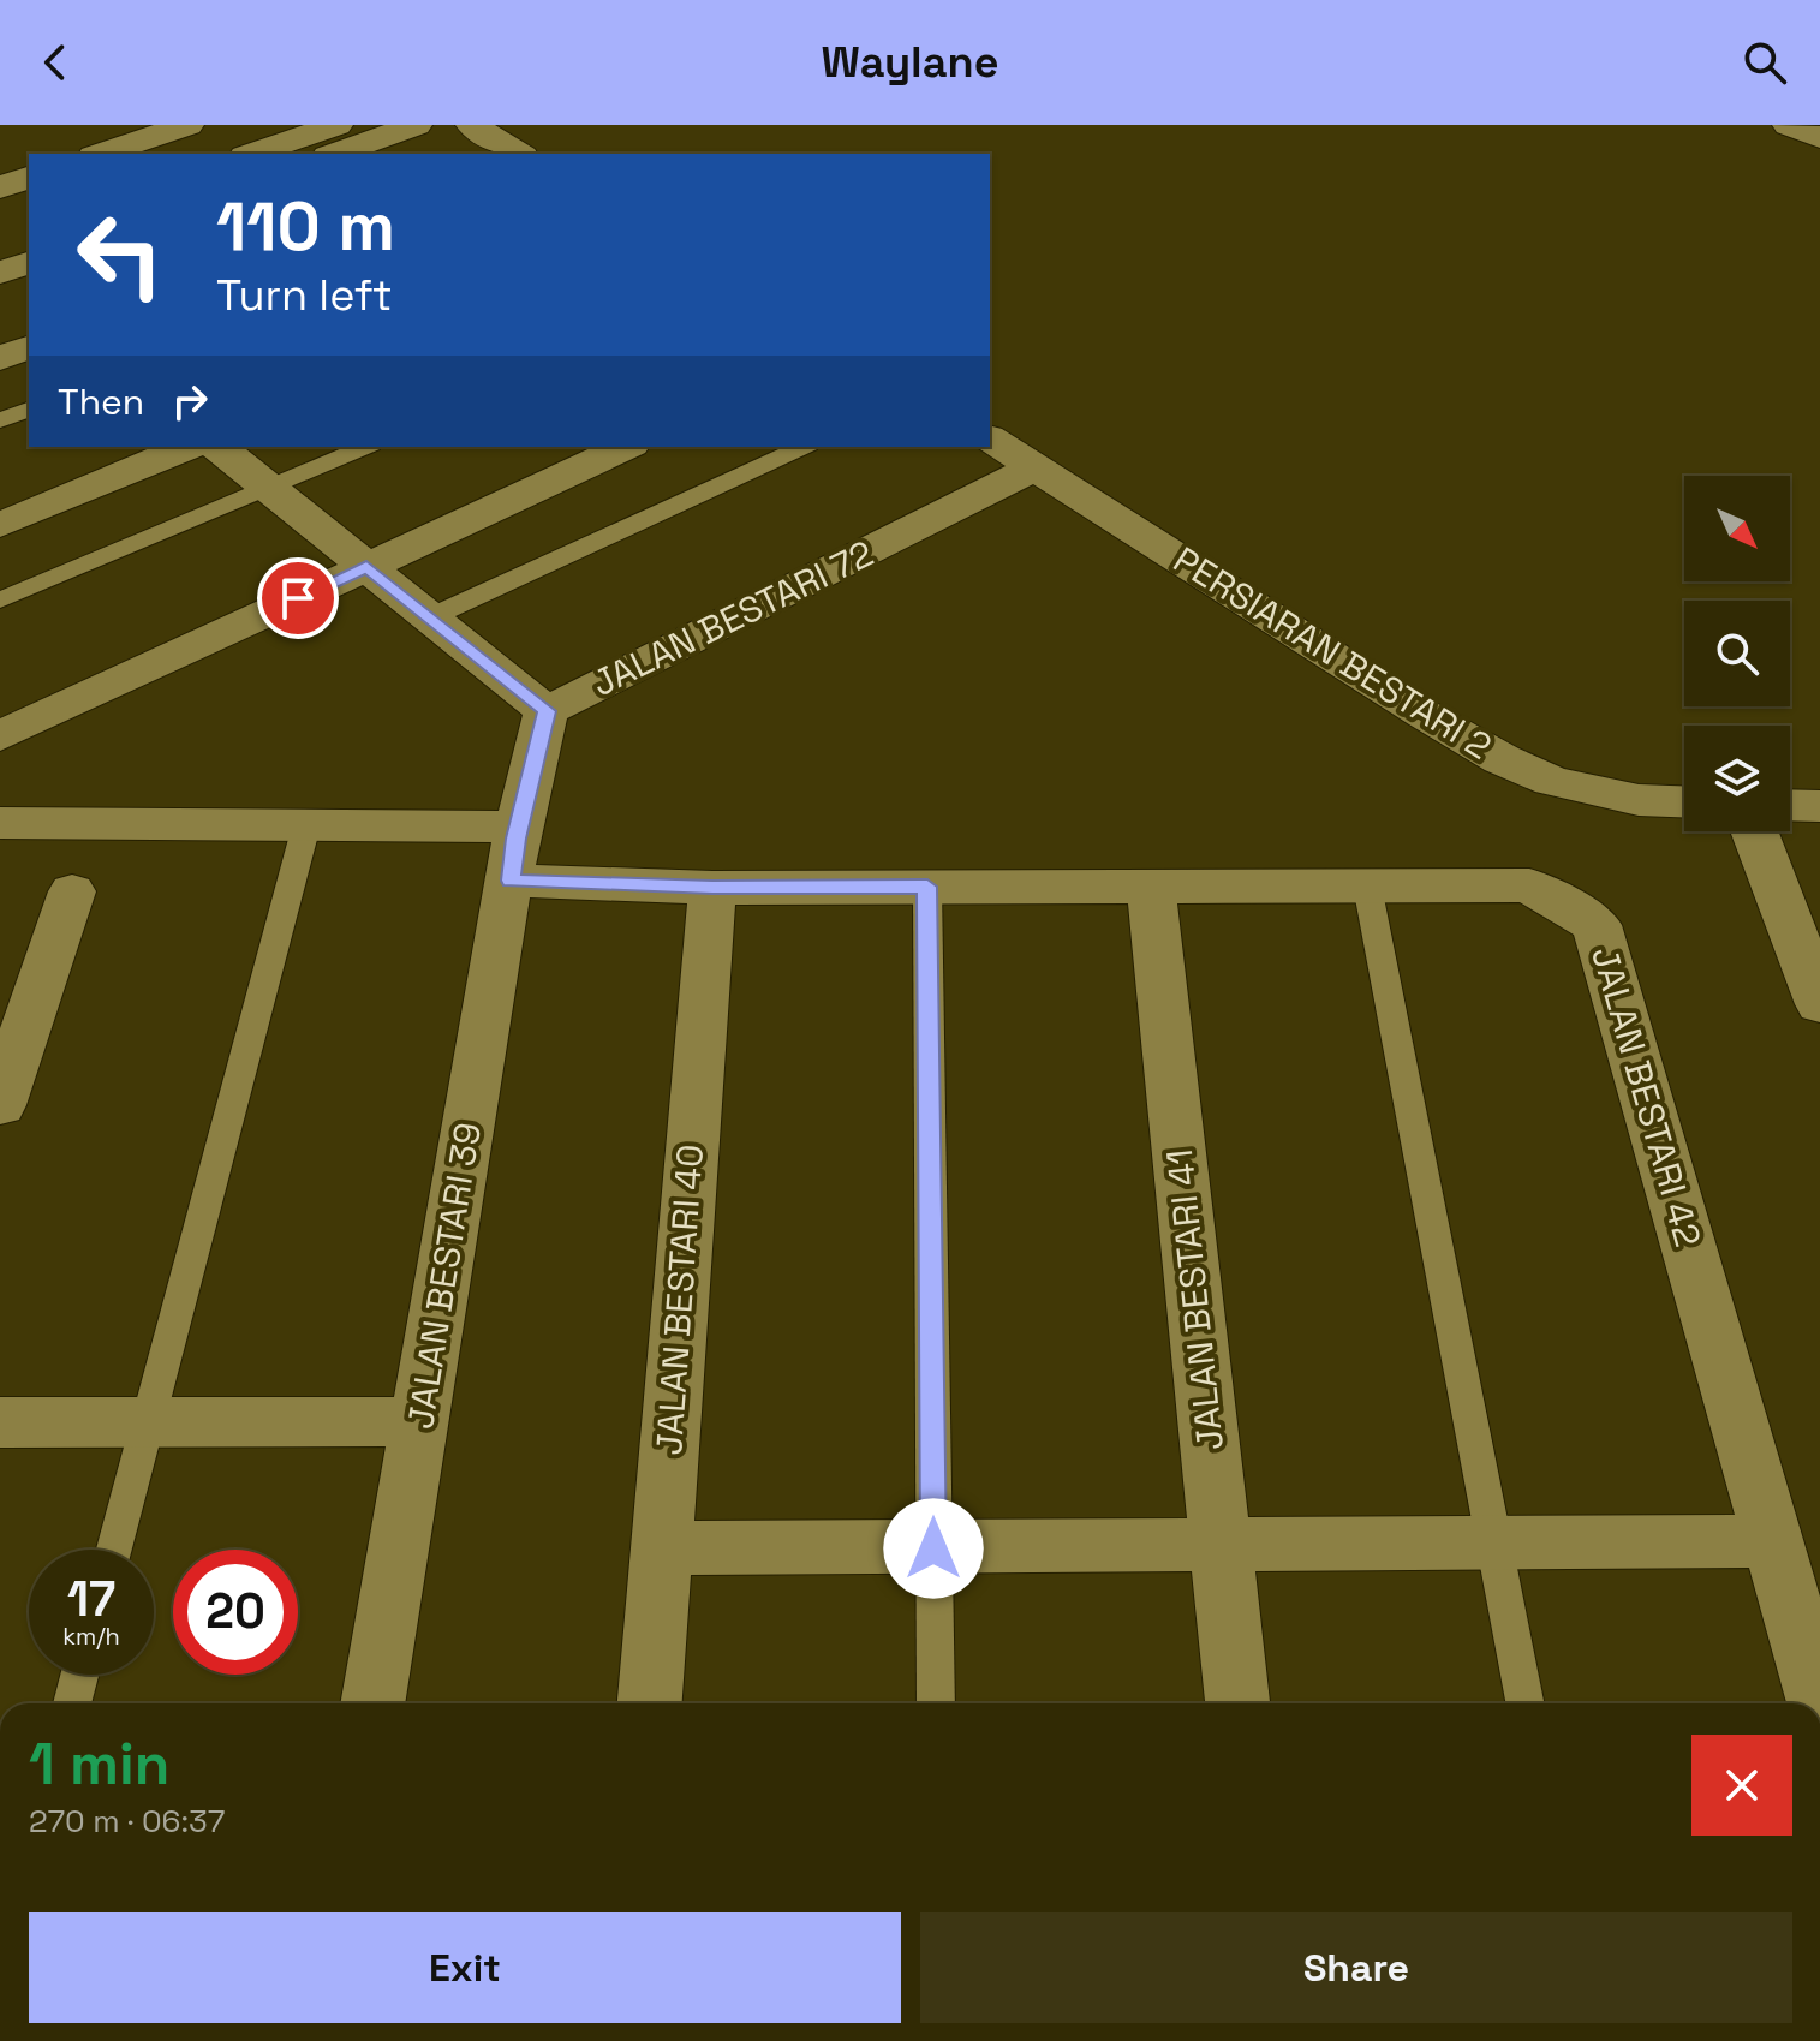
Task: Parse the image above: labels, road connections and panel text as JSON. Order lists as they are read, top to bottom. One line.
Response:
{"streets":{"street":["JALAN BESTARI 72","PERSIARAN BESTARI 2","JALAN BESTARI 42","JALAN BESTARI 39","JALAN BESTARI 40","JALAN BESTARI 41"]},"crossings":[["JALAN BESTARI 72","PERSIARAN BESTARI 2"],["JALAN BESTARI 72","JALAN BESTARI 42"],["JALAN BESTARI 72","JALAN BESTARI 39"],["JALAN BESTARI 42","JALAN BESTARI 39"],["JALAN BESTARI 42","JALAN BESTARI 40"],["JALAN BESTARI 42","JALAN BESTARI 41"]],"north":"bottom right","page":{"header":"Waylane","turn":["110 m","Turn left"],"then":"Then","speed":"17 km/h","limit":"20","heading":["1 min","270 m · 06:37"],"buttons":["Exit","Share"]}}
